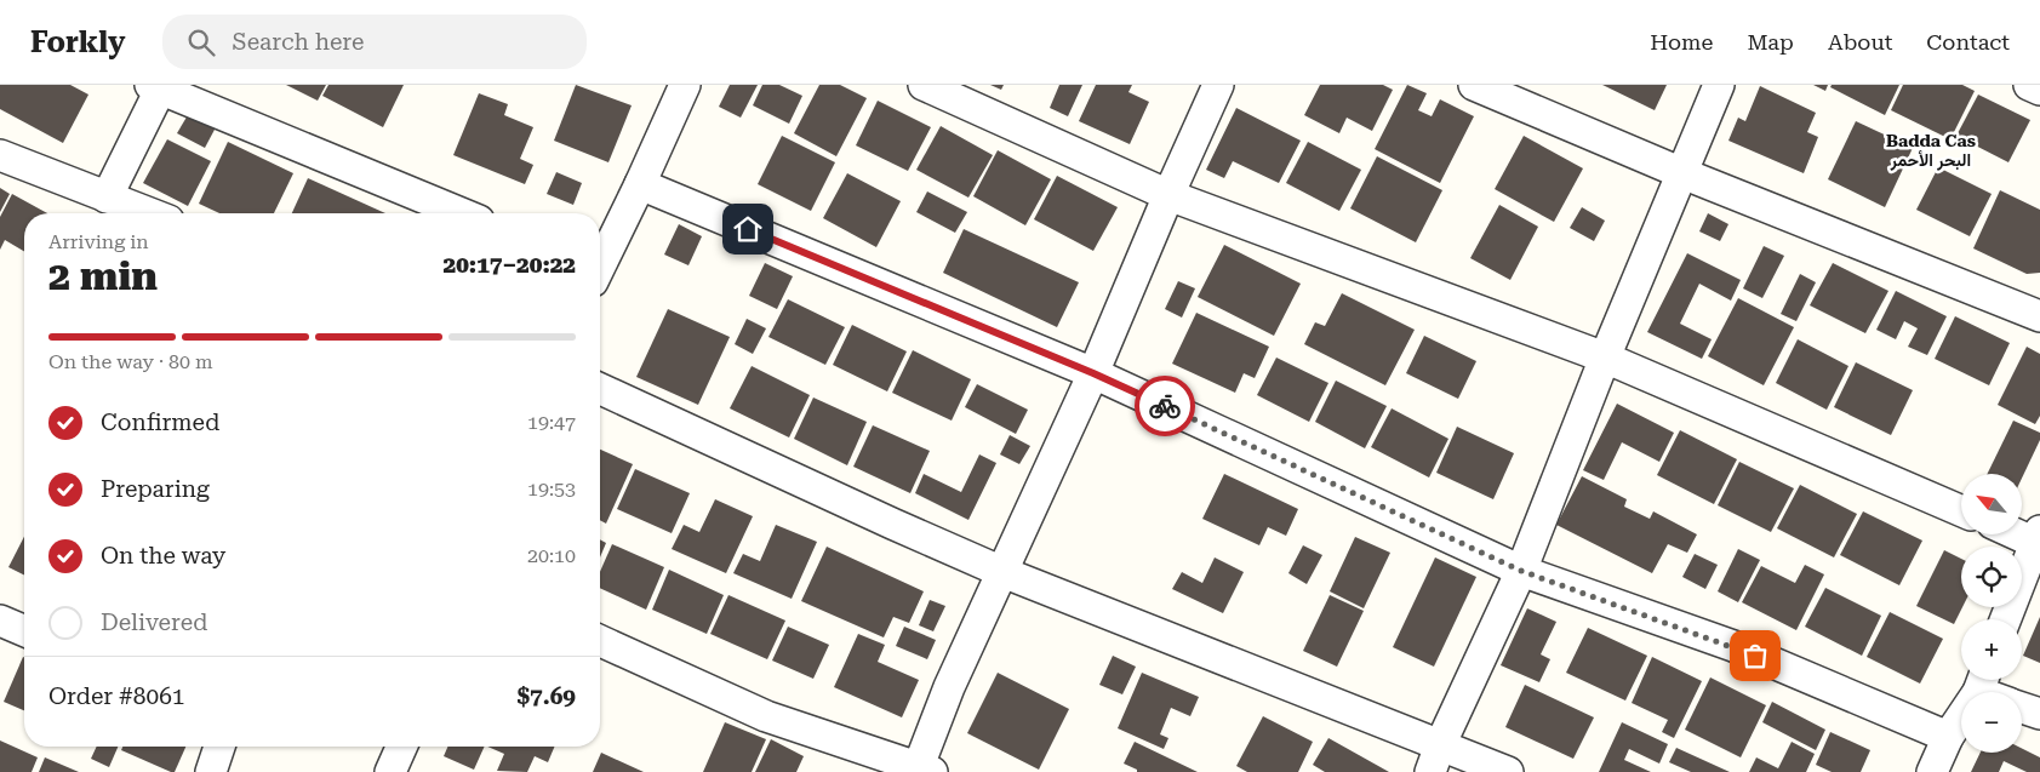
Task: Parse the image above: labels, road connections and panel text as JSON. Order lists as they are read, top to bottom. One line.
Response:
{"districts":["Badda Cas البحر الأحمر"],"north":"top left","page":{"header":"Forkly","search":"Search here","nav":["Home","Map","About","Contact"],"heading":["2 min","Arriving in","20:17–20:22"],"panel":["Order #8061","$7.69"],"bar":"On the way · 80 m","list":[["Confirmed","19:47"],["Preparing","19:53"],["On the way","20:10"],"Delivered"],"map_buttons":["+","−"]}}
